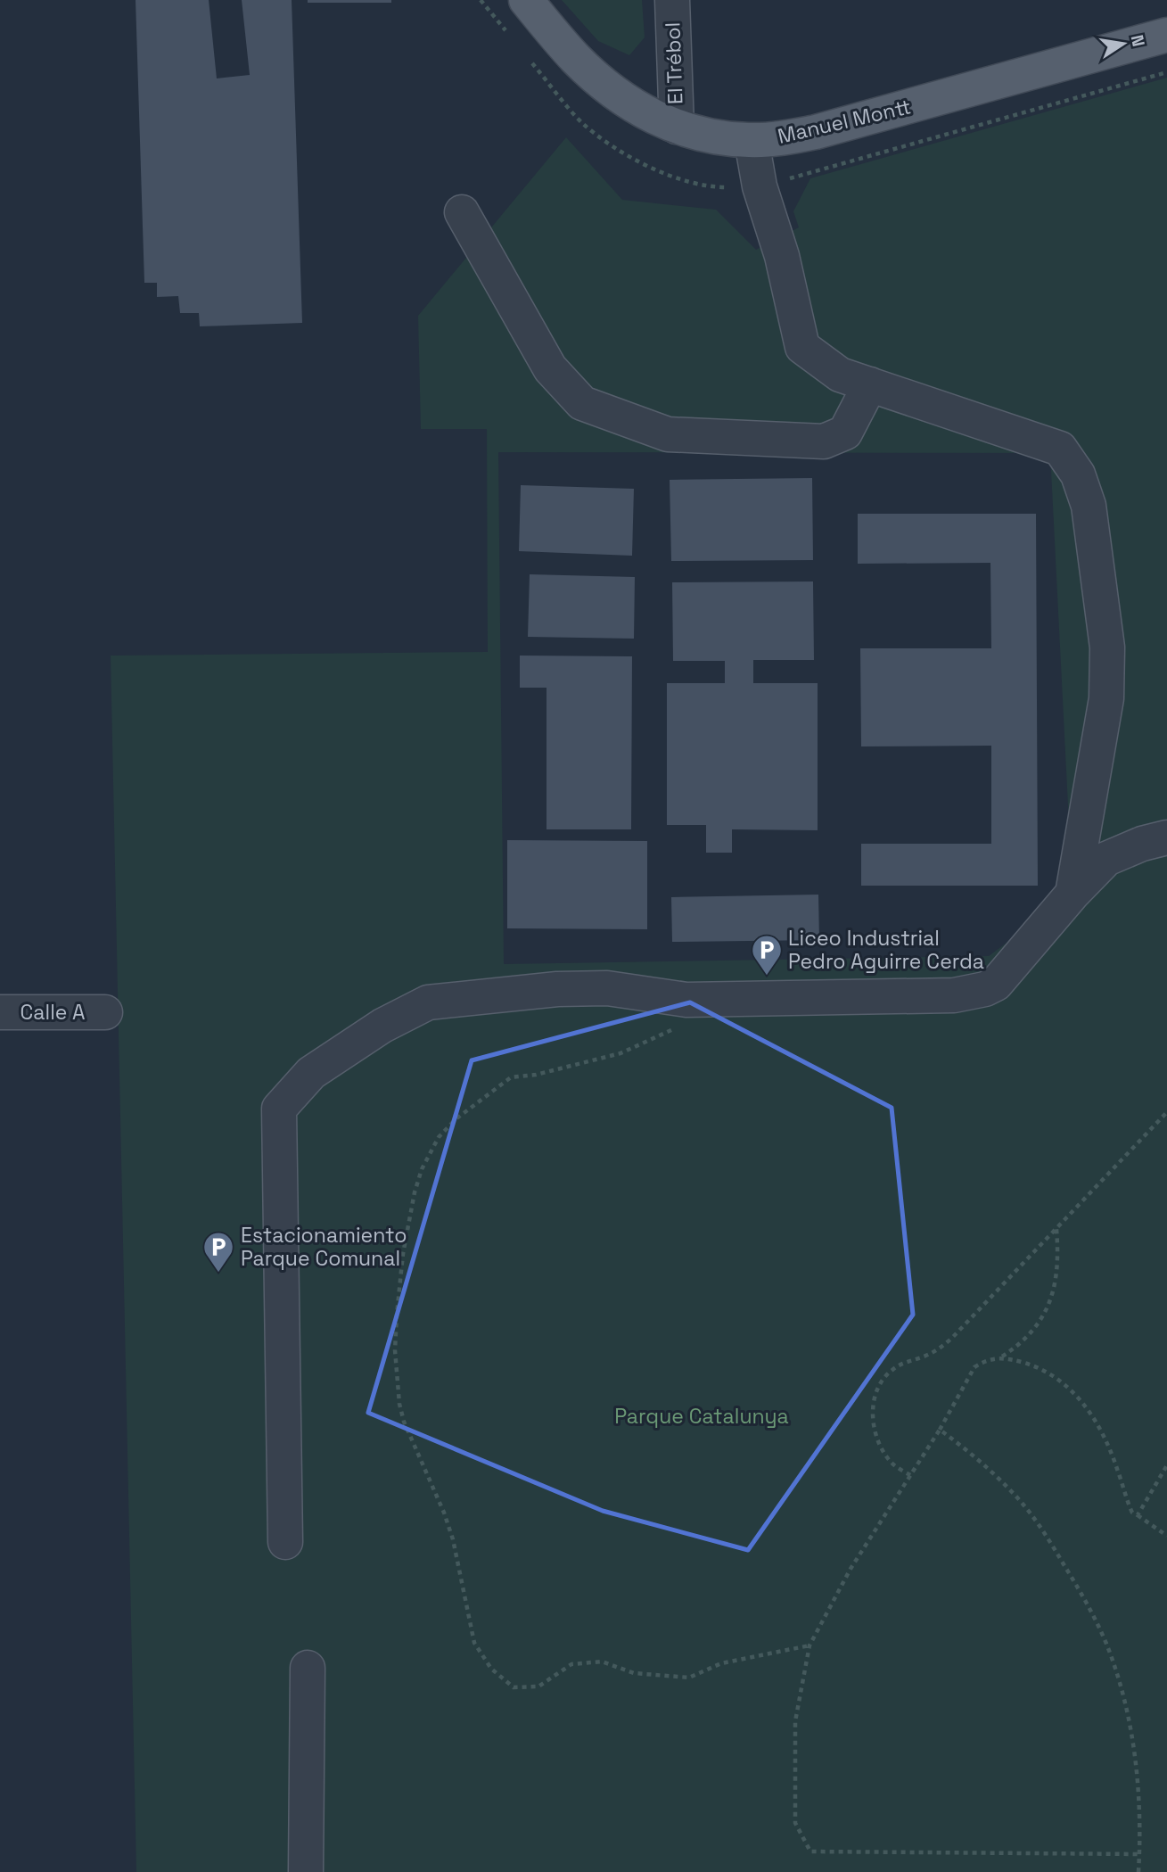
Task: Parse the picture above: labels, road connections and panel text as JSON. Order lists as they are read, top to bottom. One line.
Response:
{"streets":{"main road":["Manuel Montt"],"street":["El Trébol","Calle A"]},"crossings":[["El Trébol","Manuel Montt"]],"parks":["Parque Catalunya"],"places":{"parking":["Liceo Industrial Pedro Aguirre Cerda","Estacionamiento Parque Comunal"]},"north":"right"}
